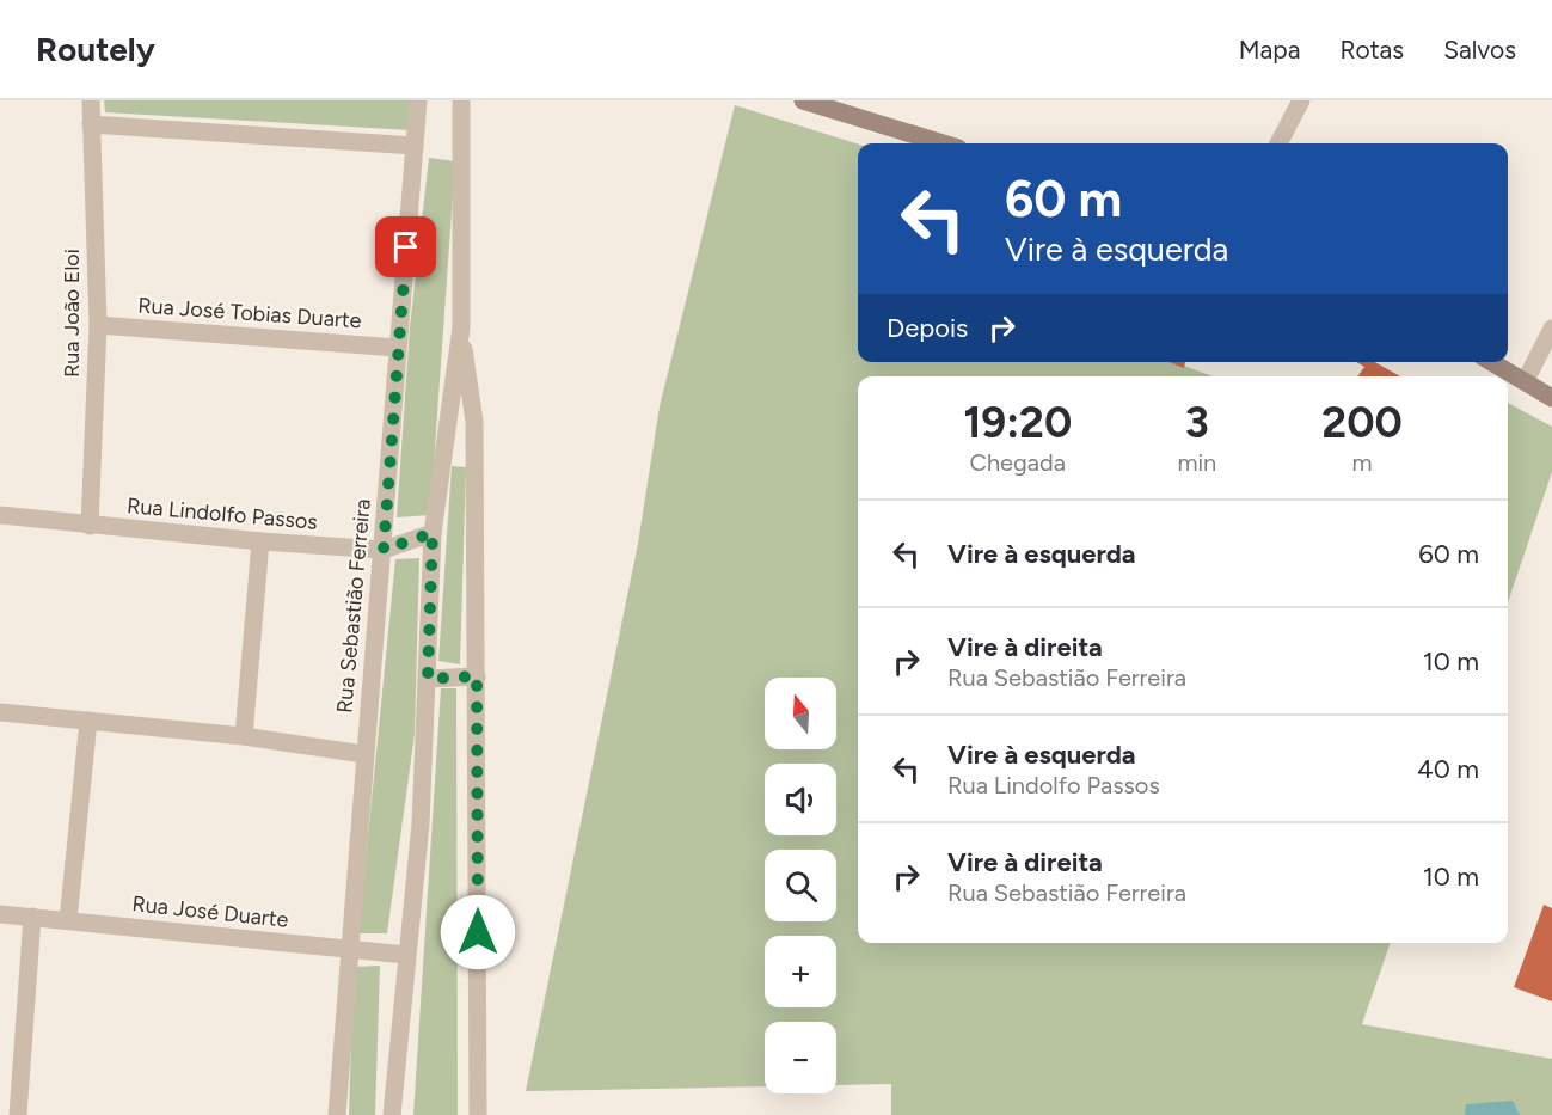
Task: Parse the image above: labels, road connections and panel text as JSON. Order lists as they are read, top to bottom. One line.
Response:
{"streets":{"street":["Rua João Eloi","Rua José Tobias Duarte","Rua Lindolfo Passos","Rua Sebastião Ferreira","Rua José Duarte"]},"crossings":[["Rua João Eloi","Rua José Tobias Duarte"],["Rua João Eloi","Rua Lindolfo Passos"],["Rua José Tobias Duarte","Rua Sebastião Ferreira"],["Rua Lindolfo Passos","Rua Sebastião Ferreira"],["Rua Sebastião Ferreira","Rua José Duarte"]],"north":"top","page":{"header":"Routely","nav":["Mapa","Rotas","Salvos"],"turn":["60 m","Vire à esquerda"],"then":"Depois","eta":["19:20","Chegada","3","min","200","m"],"list":[{"name":"Vire à esquerda","value":"60 m"},{"name":"Vire à direita","note":"Rua Sebastião Ferreira","value":"10 m"},{"name":"Vire à esquerda","note":"Rua Lindolfo Passos","value":"40 m"},{"name":"Vire à direita","note":"Rua Sebastião Ferreira","value":"10 m"}],"map_buttons":["+","−"]}}
